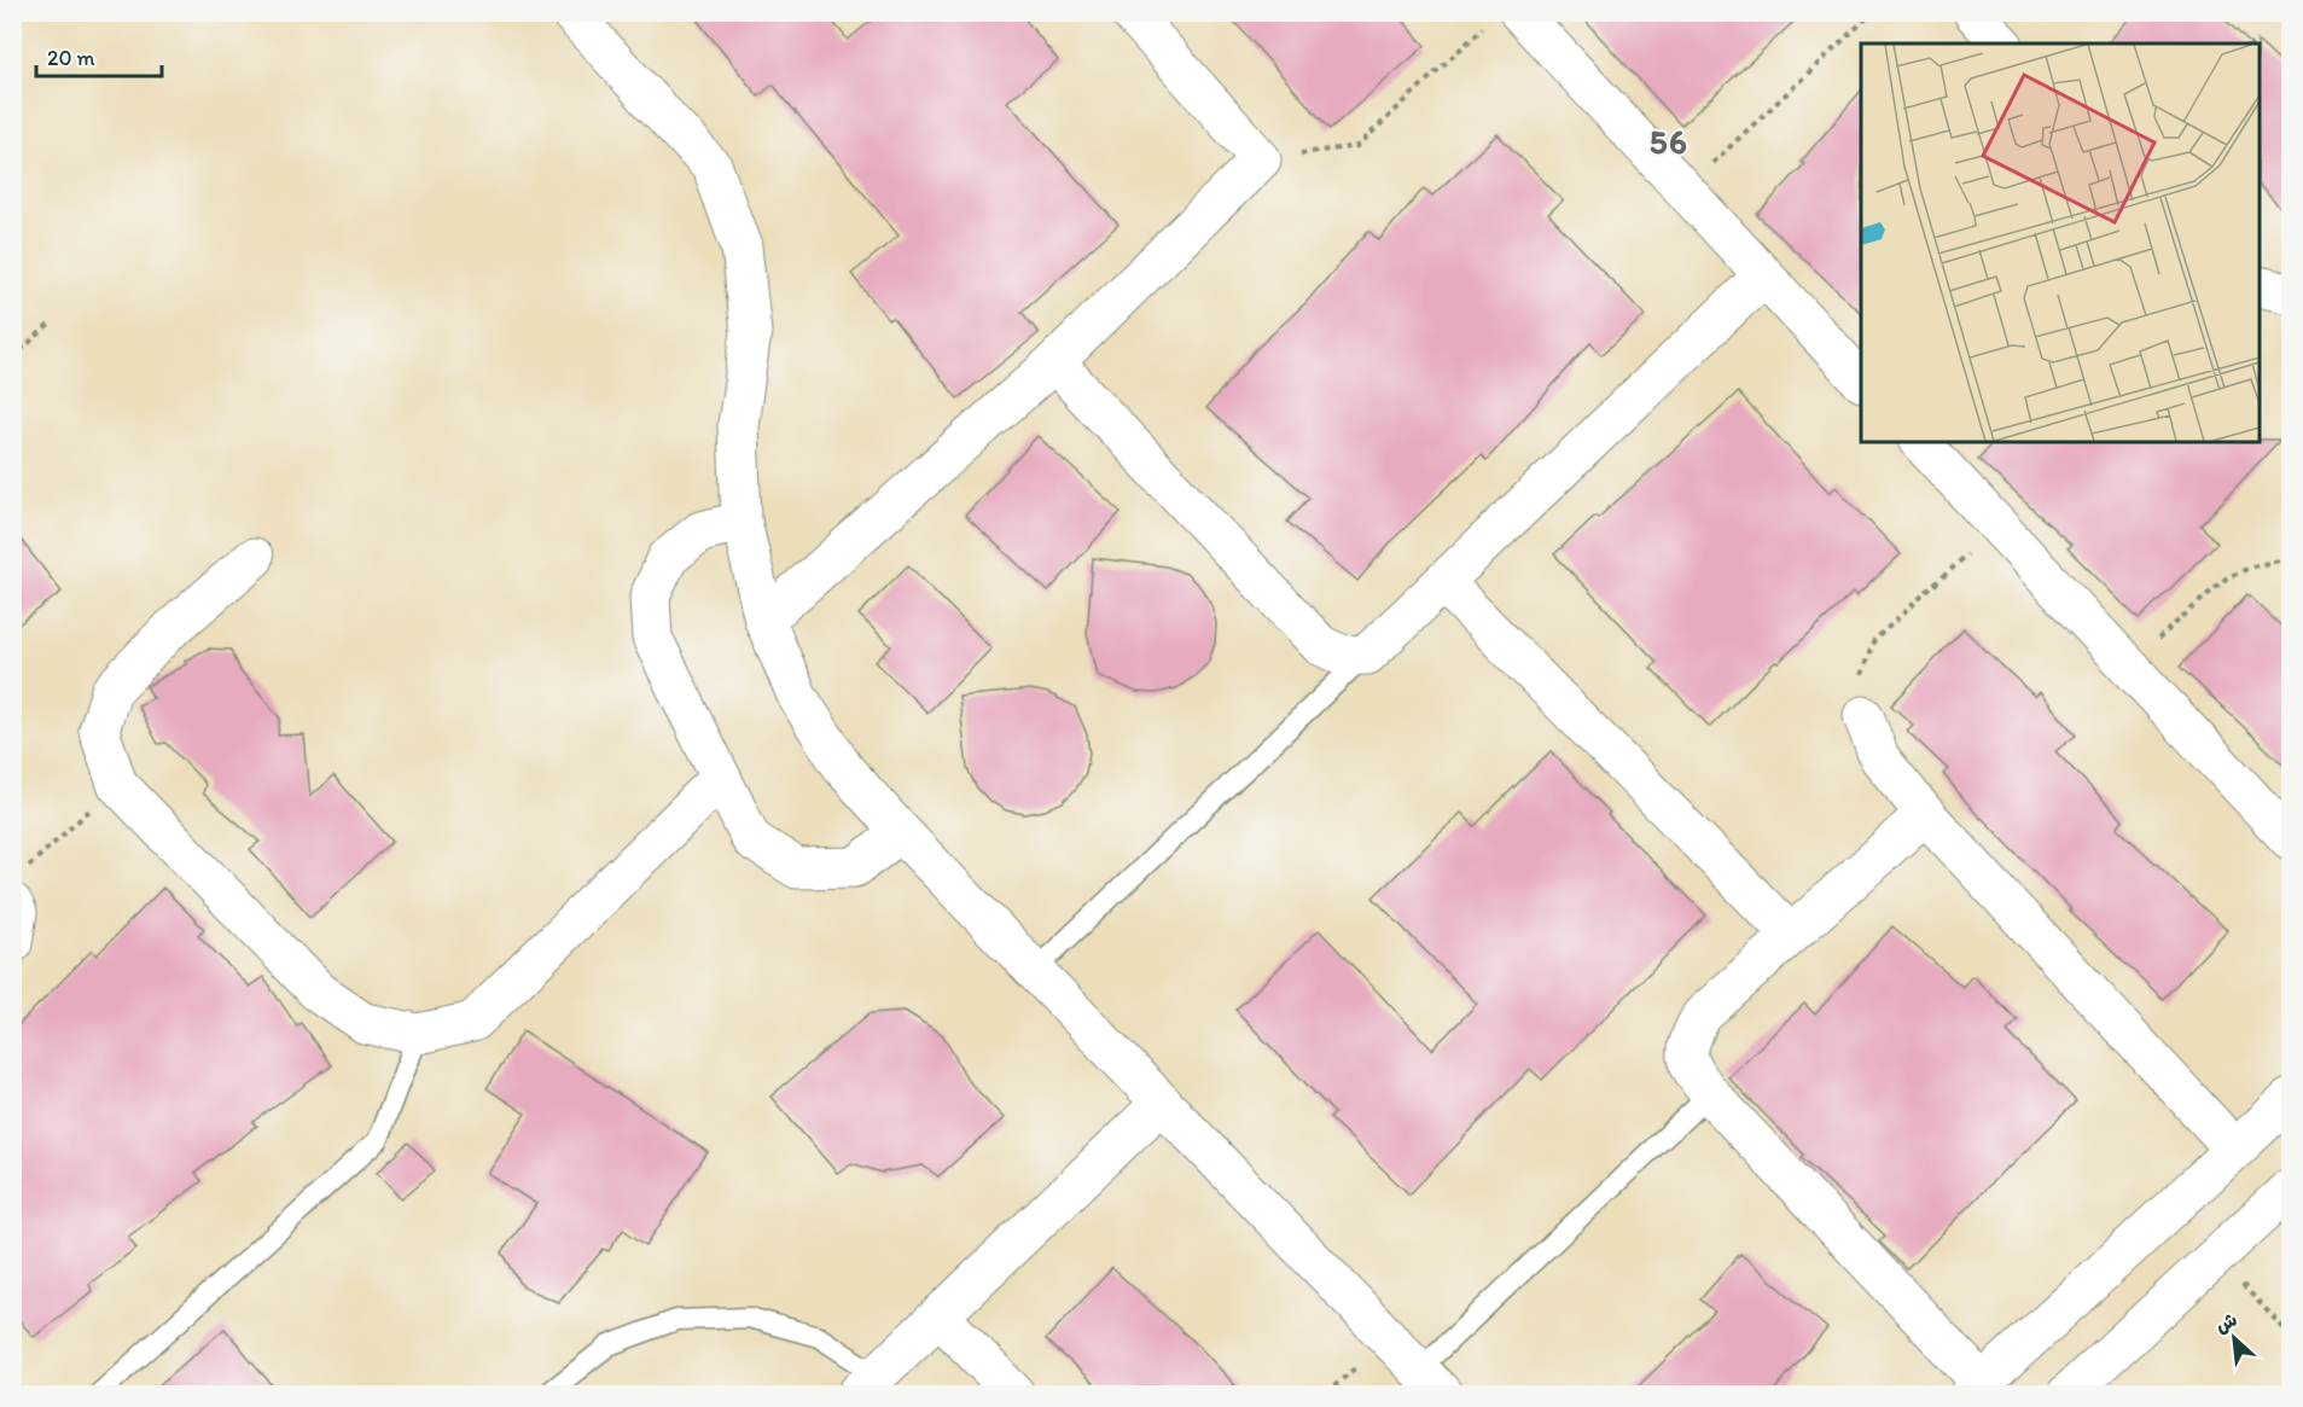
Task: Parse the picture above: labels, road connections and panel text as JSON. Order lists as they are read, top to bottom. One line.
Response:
{"districts":["56"],"scale_bar":"20 m","north":"top left"}
